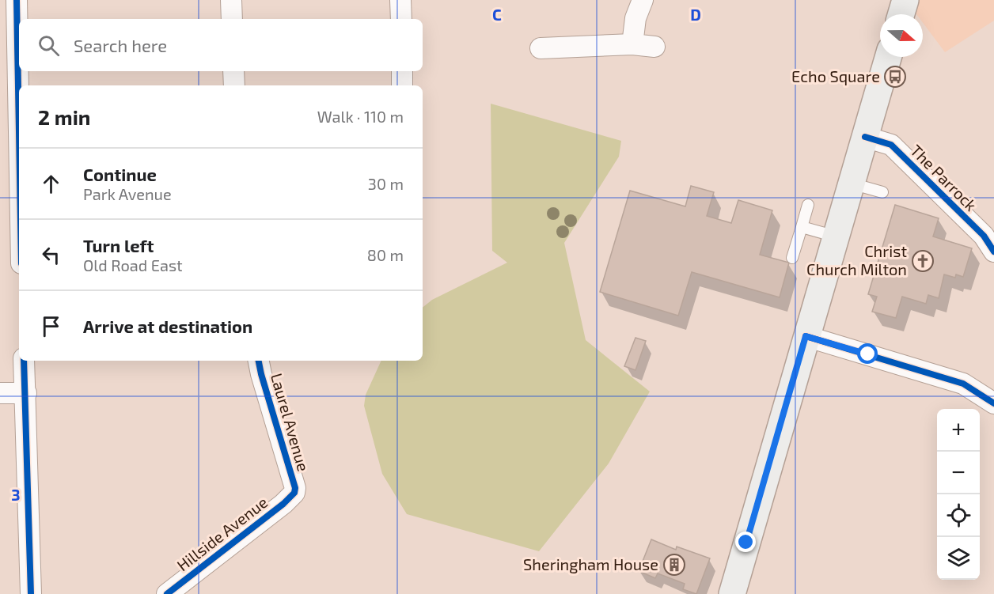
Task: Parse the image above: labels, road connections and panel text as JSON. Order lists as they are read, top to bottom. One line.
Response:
{"streets":{"street":["The Parrock","Laurel Avenue","Hillside Avenue"]},"crossings":[["Laurel Avenue","Hillside Avenue"]],"places":{"bus stop":["Echo Square"],"church":["Christ Church Milton"],"building":["Sheringham House"]},"north":"right","page":{"search":"Search here","heading":["2 min","Walk · 110 m"],"list":[["Continue","Park Avenue","30 m"],["Turn left","Old Road East","80 m"],"Arrive at destination"],"map_buttons":["+","−"]},"grid":{"columns":["C","D"],"rows":["3"]}}
